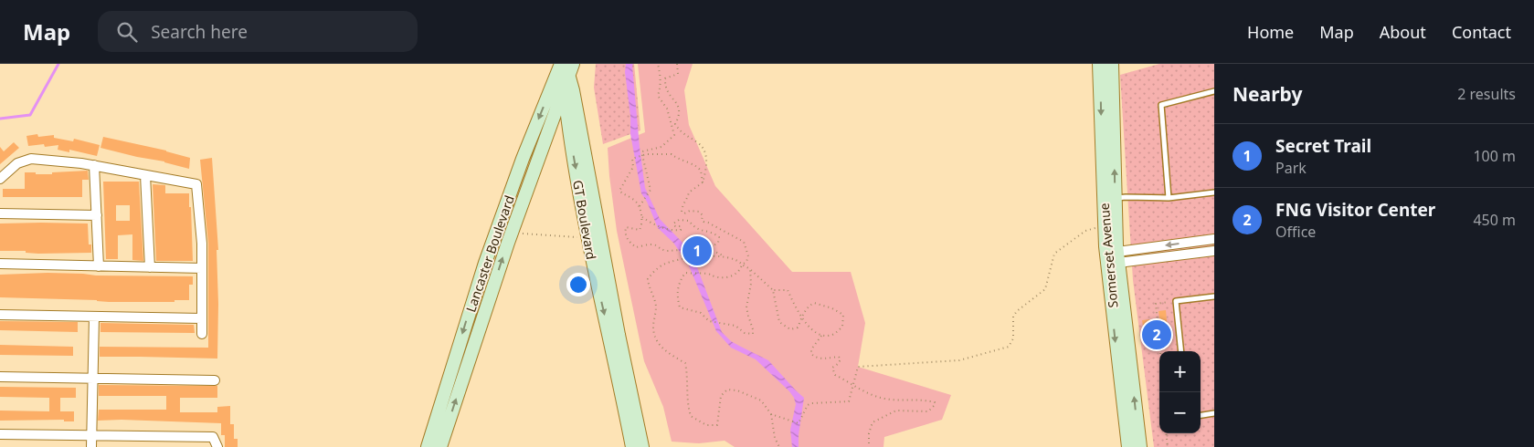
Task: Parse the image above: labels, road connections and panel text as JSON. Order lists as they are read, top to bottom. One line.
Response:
{"streets":{"street":["GT Boulevard","Lancaster Boulevard","Somerset Avenue"]},"crossings":[["GT Boulevard","Lancaster Boulevard"]],"page":{"header":"Map","search":"Search here","nav":["Home","Map","About","Contact"],"heading":["Nearby","2 results"],"list":[{"mark":"1","name":"Secret Trail","note":"Park","value":"100 m"},{"mark":"2","name":"FNG Visitor Center","note":"Office","value":"450 m"}],"pins":["1","2"],"map_buttons":["+","−"]}}
